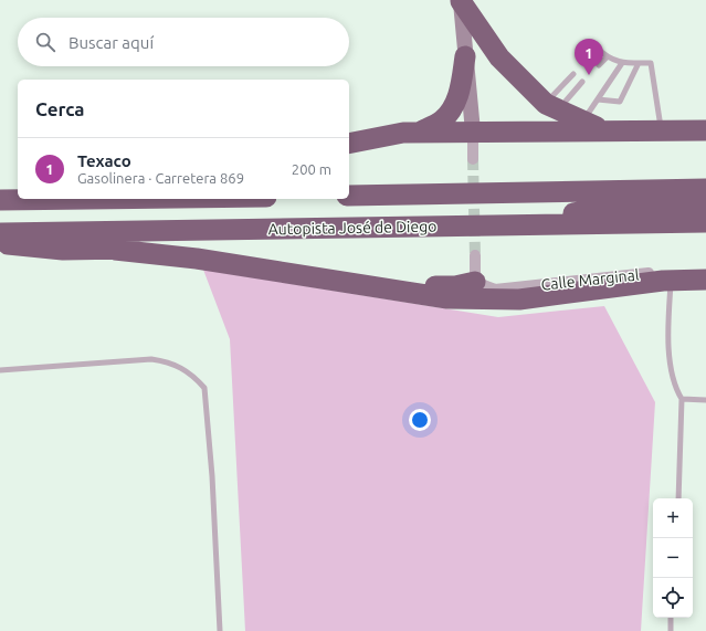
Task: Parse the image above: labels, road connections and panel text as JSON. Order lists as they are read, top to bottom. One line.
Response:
{"streets":{"highway":["Autopista José de Diego","Calle Marginal"]},"page":{"search":"Buscar aquí","pins":"1","heading":"Cerca","list":[{"mark":"1","name":"Texaco","note":"Gasolinera · Carretera 869","value":"200 m"}],"map_buttons":["+","−"]}}
